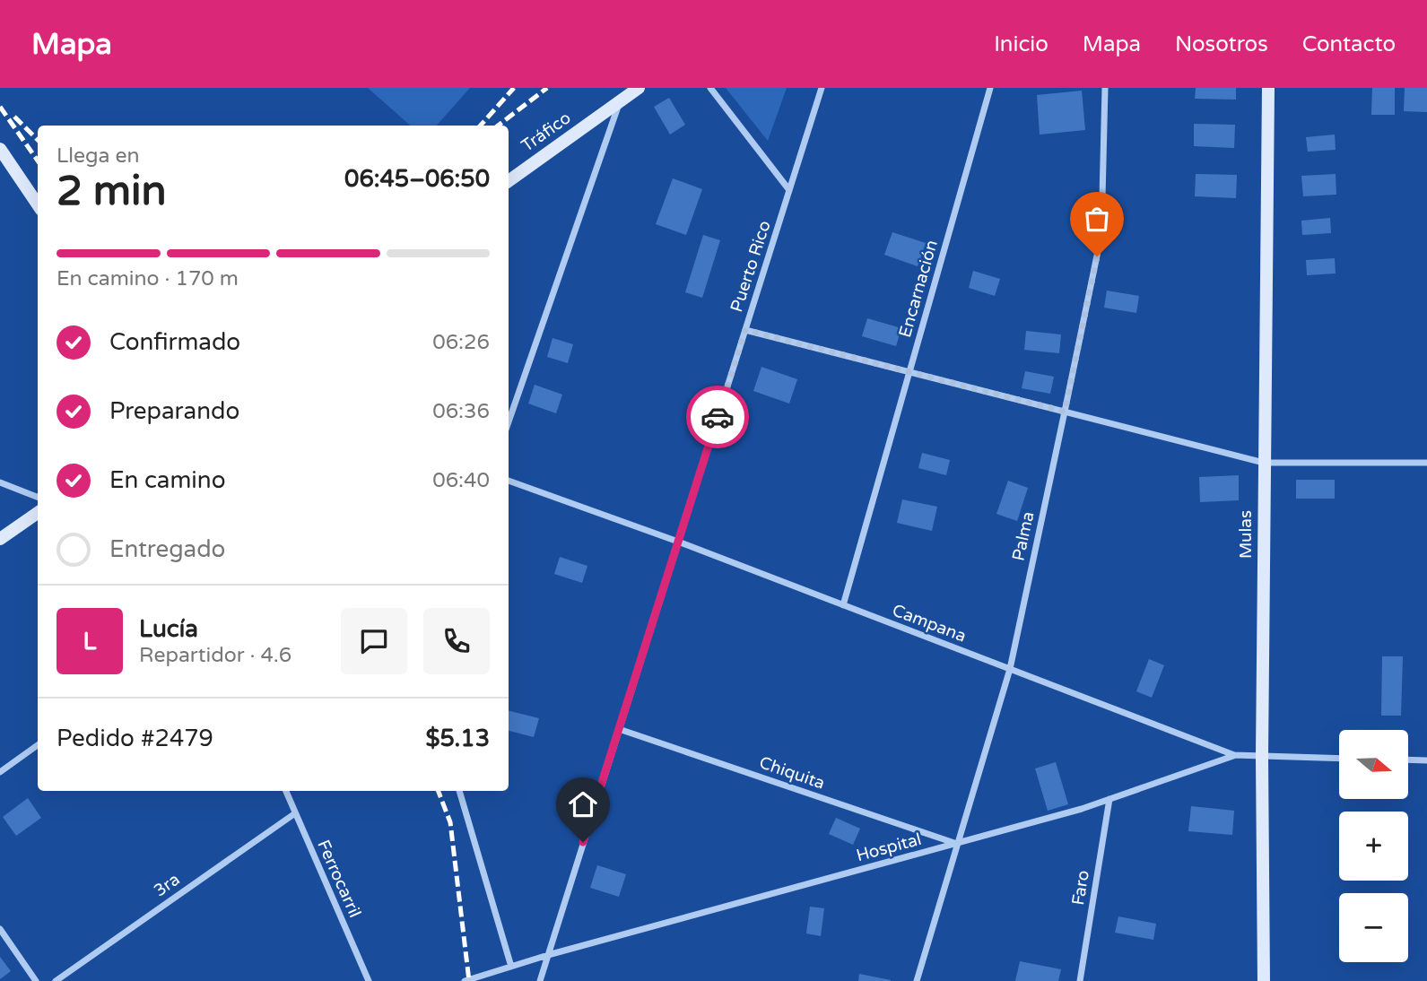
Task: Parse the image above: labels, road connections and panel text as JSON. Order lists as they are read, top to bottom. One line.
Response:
{"streets":{"street":["Tráfico","Puerto Rico","Encarnación","Mulas","Palma","Campana","Chiquita","Hospital","Ferrocarril","3ra","Faro"]},"crossings":[["Puerto Rico","Campana"],["Puerto Rico","Chiquita"],["Puerto Rico","Hospital"],["Encarnación","Campana"],["Mulas","Campana"],["Palma","Campana"],["Palma","Chiquita"],["Palma","Hospital"],["Campana","Hospital"],["Chiquita","Hospital"],["Hospital","Faro"],["Ferrocarril","3ra"]],"north":"right","page":{"header":"Mapa","nav":["Inicio","Mapa","Nosotros","Contacto"],"heading":["2 min","Llega en","06:45–06:50"],"panel":["Lucía","Repartidor · 4.6","Pedido #2479","$5.13"],"bar":"En camino · 170 m","list":[["Confirmado","06:26"],["Preparando","06:36"],["En camino","06:40"],"Entregado"],"round":"L","map_buttons":["+","−"]}}
